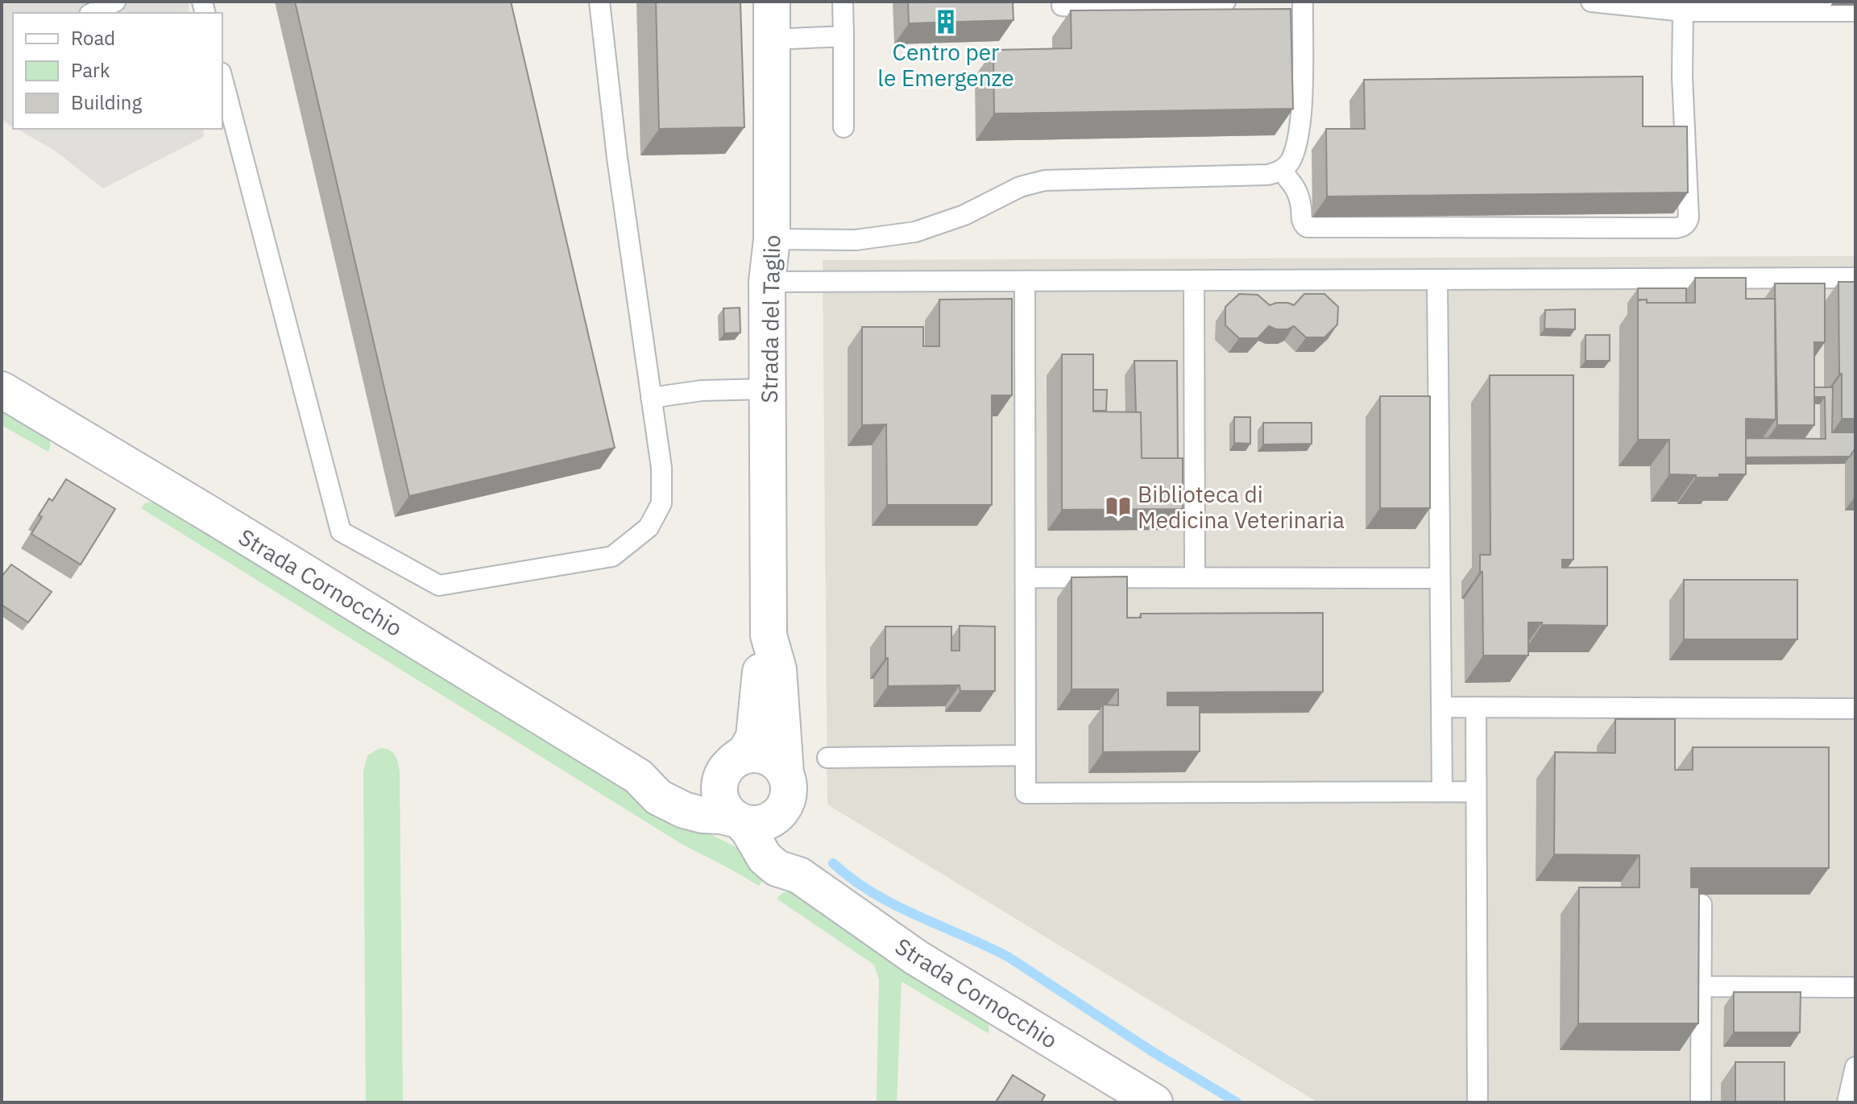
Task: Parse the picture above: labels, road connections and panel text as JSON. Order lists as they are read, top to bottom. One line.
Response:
{"streets":{"street":["Strada del Taglio","Strada Cornocchio"]},"crossings":[["Strada del Taglio","Strada Cornocchio"]],"places":{"building":["Centro per le Emergenze"],"library":["Biblioteca di Medicina Veterinaria"]},"legend":["Road","Park","Building"]}
